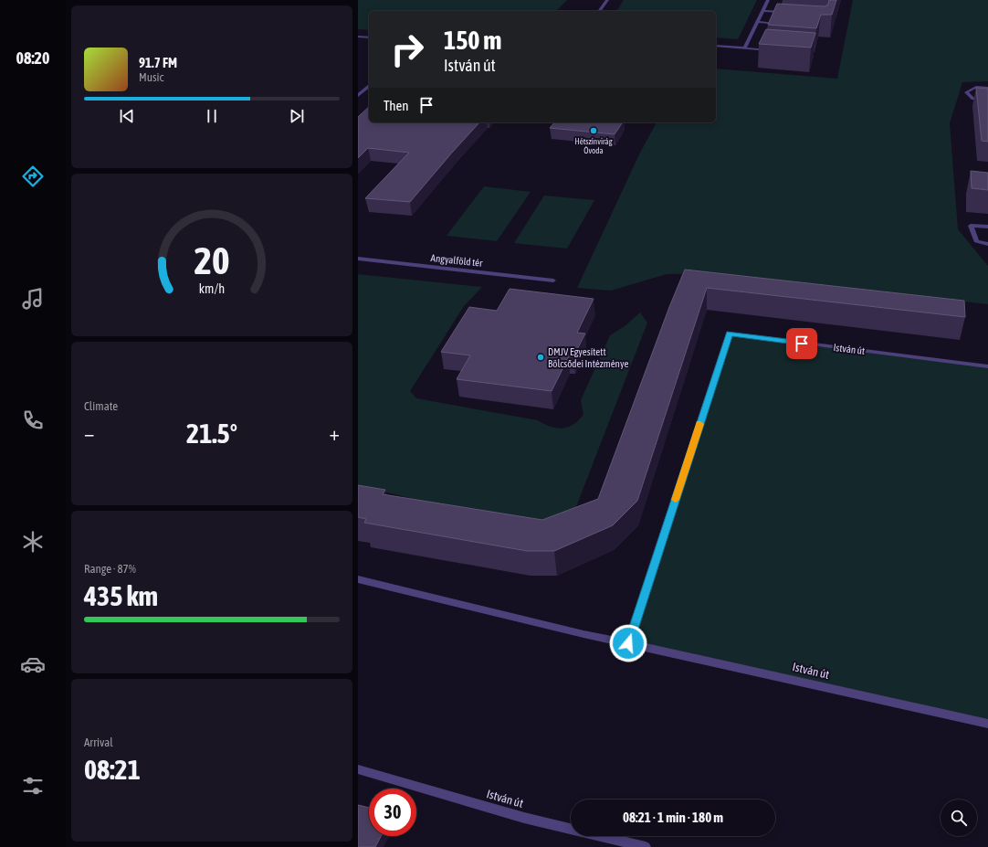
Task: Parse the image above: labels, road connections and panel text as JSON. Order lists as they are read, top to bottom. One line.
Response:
{"streets":{"street":["Angyalföld tér","István út"]},"places":["Hétszínvirág Óvoda","DMJV Egyesített Bölcsődei Intézménye"],"page":{"tabs":"08:20","turn":["150 m","István út"],"song":["91.7 FM","Music"],"then":"Then","tile":["Climate",["Range · 87%","435 km"],["Arrival","08:21"]],"heat":["−","21.5°","+"],"limit":"30","trip":"08:21 · 1 min · 180 m","gauge":["20","km/h"]}}
